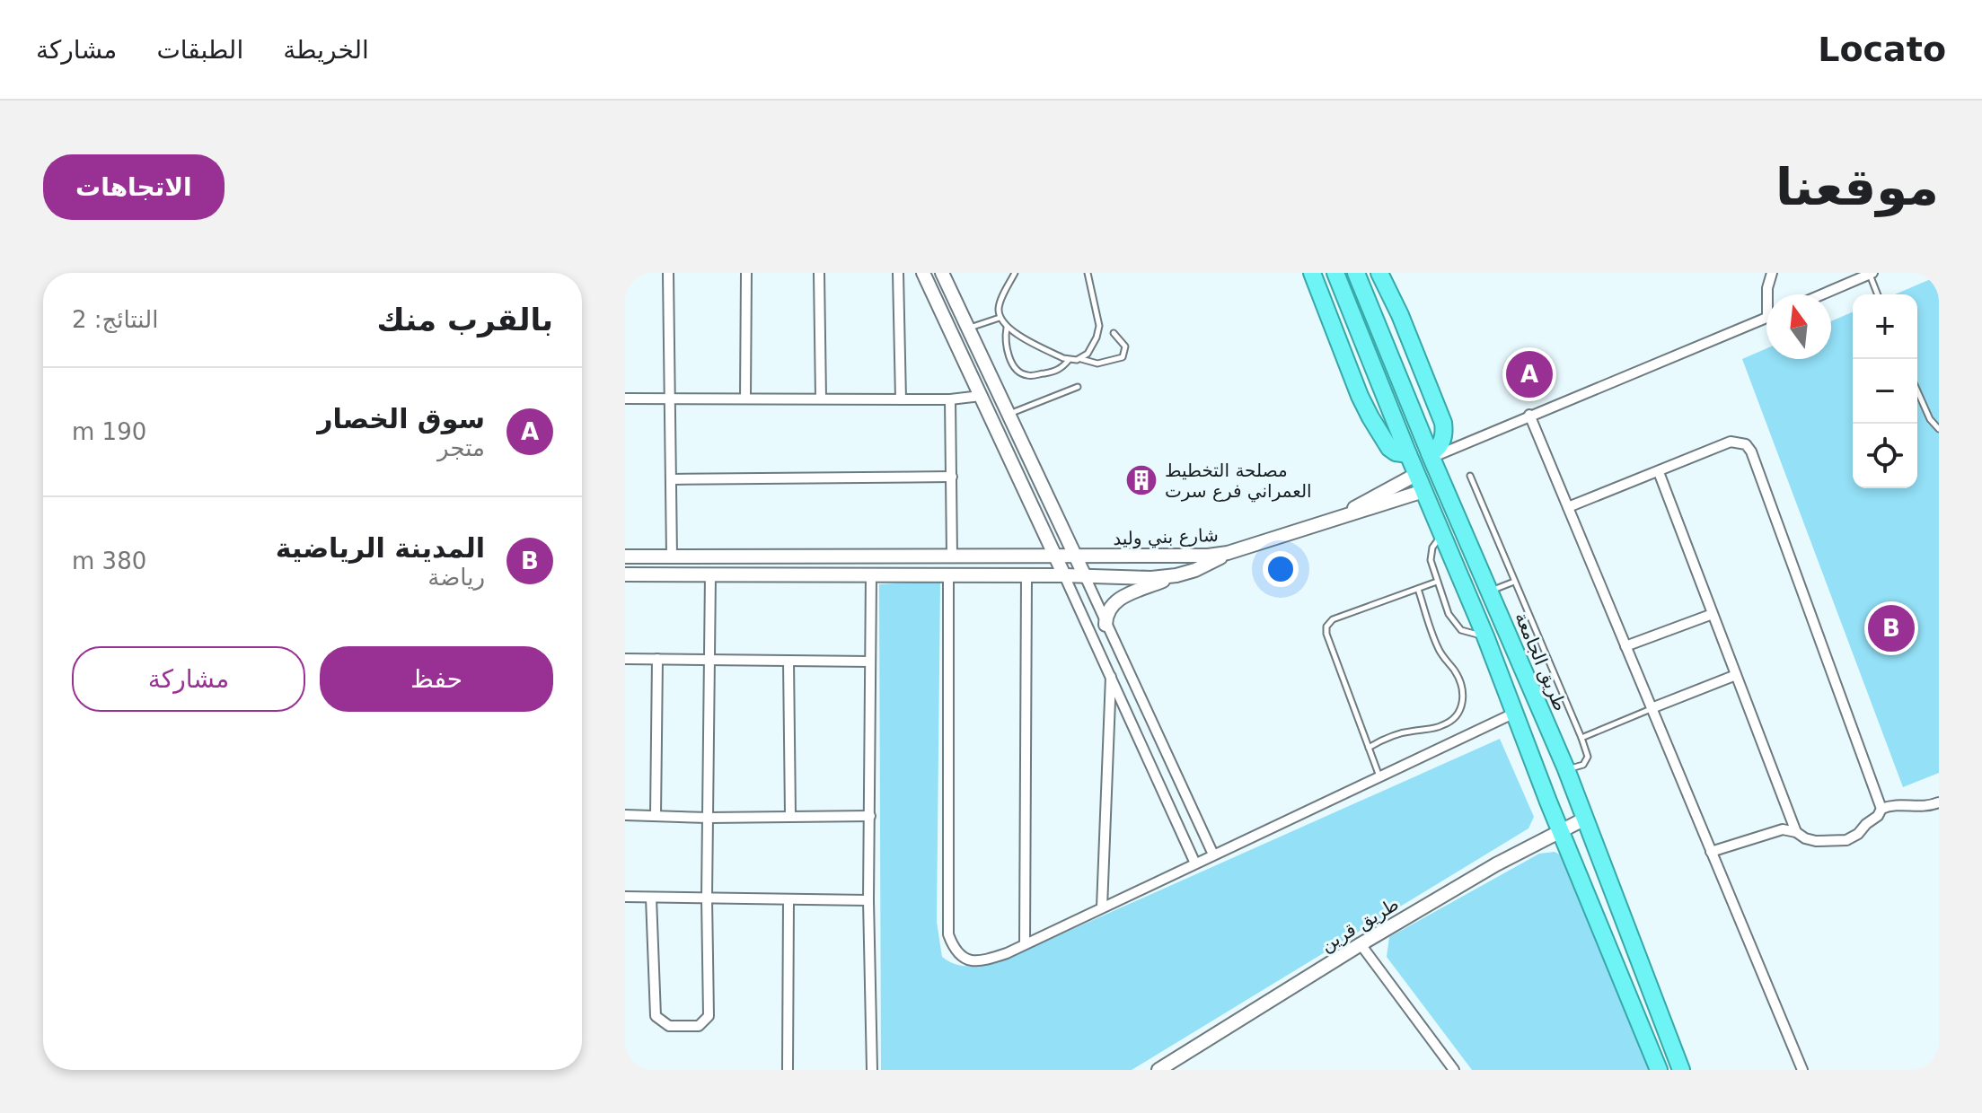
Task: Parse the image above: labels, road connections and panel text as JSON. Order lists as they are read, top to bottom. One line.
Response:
{"streets":{"highway":["طريق الجامعة"],"street":["شارع بني وليد","طريق قرين"]},"crossings":[["طريق الجامعة","طريق قرين"]],"places":{"building":["مصلحة التخطيط العمراني فرع سرت"]},"north":"top","page":{"header":"Locato","nav":["الخريطة","الطبقات","مشاركة"],"buttons":["الاتجاهات",["حفظ","مشاركة"]],"title":"موقعنا","heading":["بالقرب منك","النتائج: 2"],"map_buttons":["+","−"],"pins":["A","B"],"list":[{"mark":"A","name":"سوق الخصار","note":"متجر","value":"190 m"},{"mark":"B","name":"المدينة الرياضية","note":"رياضة","value":"380 m"}]}}
